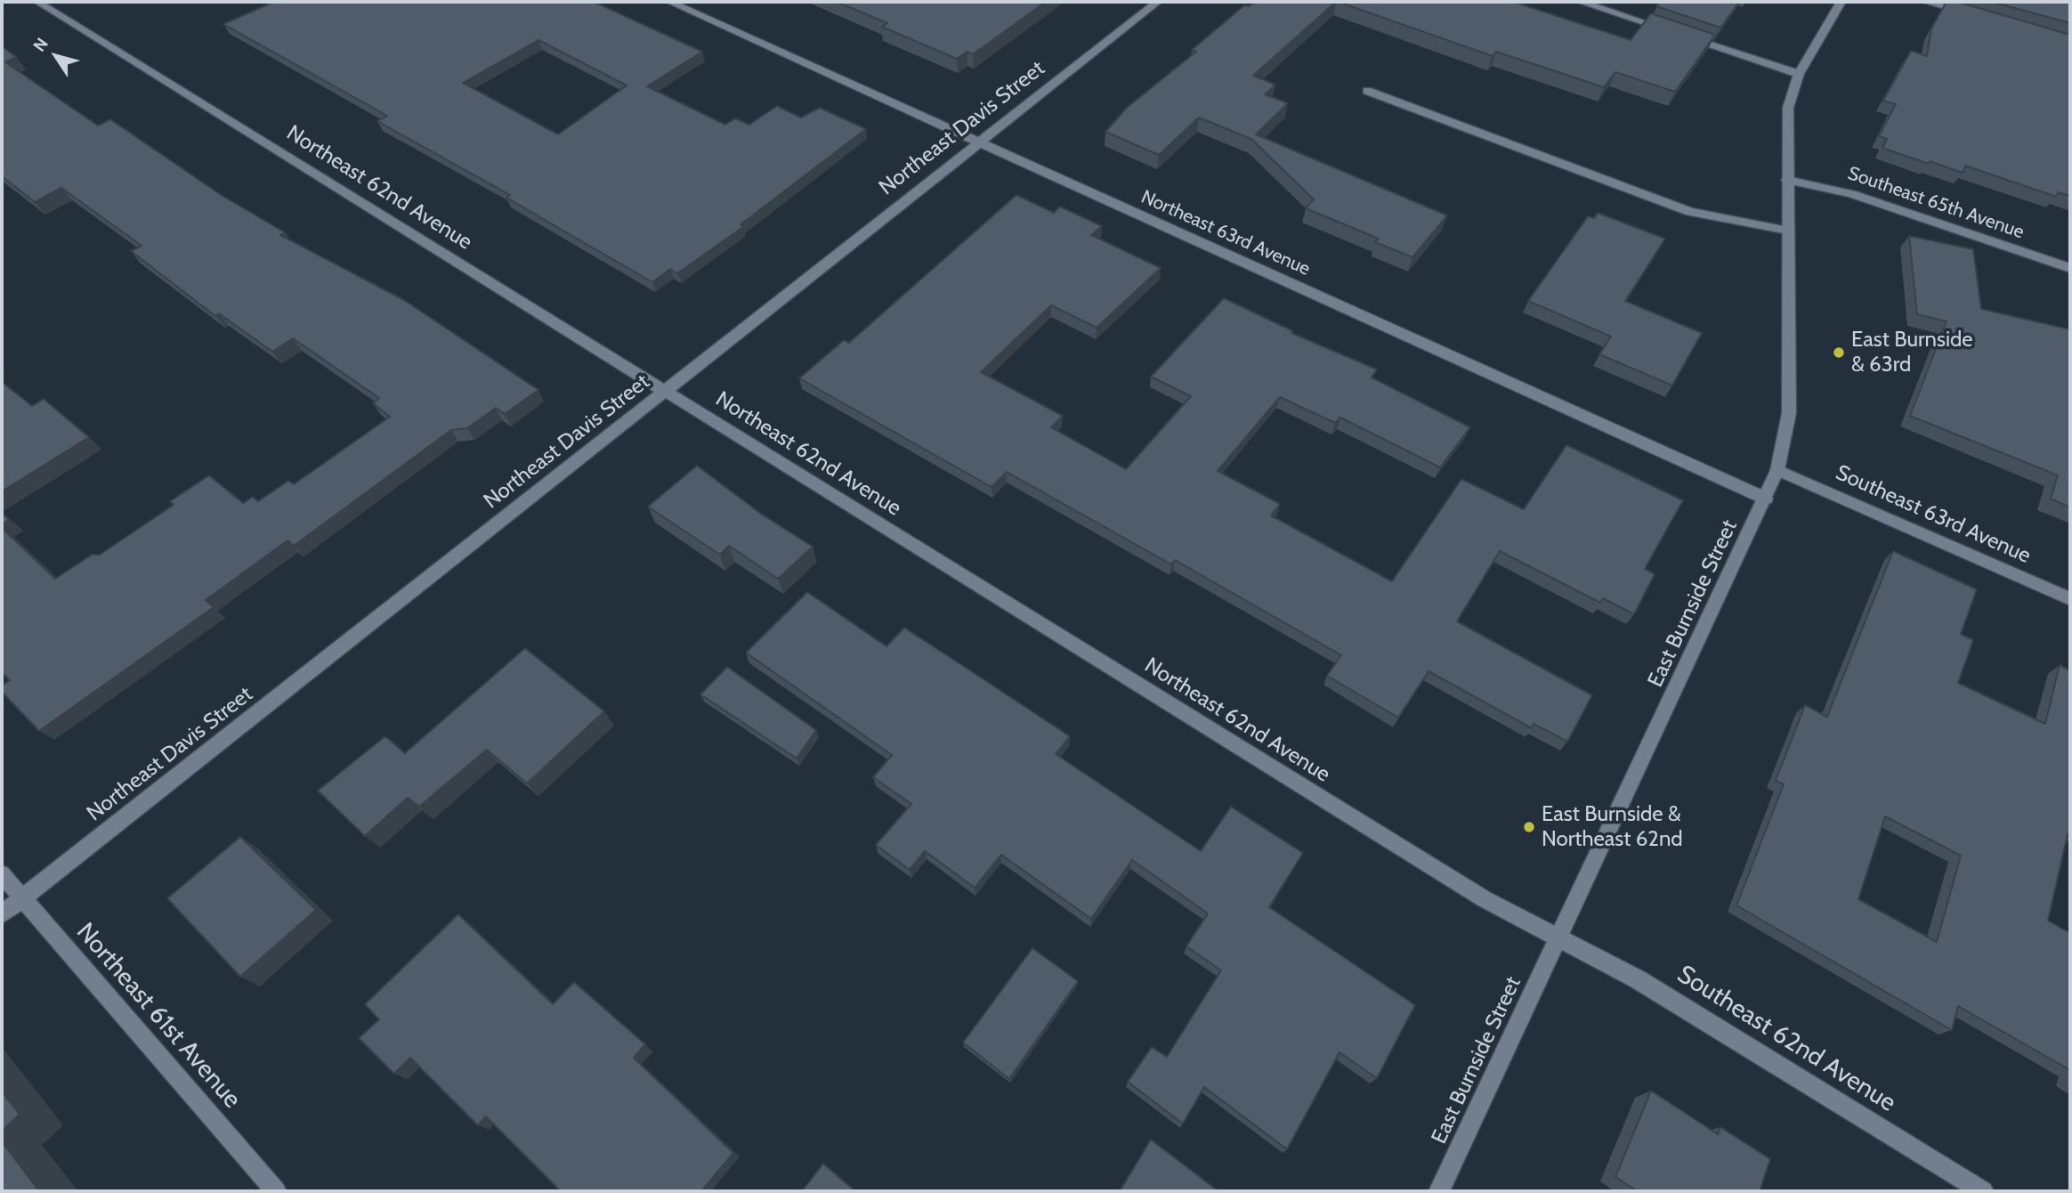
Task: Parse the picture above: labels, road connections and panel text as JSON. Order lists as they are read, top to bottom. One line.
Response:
{"streets":{"street":["Northeast Davis Street","Northeast 62nd Avenue","Southeast 65th Avenue","Northeast 63rd Avenue","Southeast 63rd Avenue","East Burnside Street","Northeast 61st Avenue","Southeast 62nd Avenue"]},"crossings":[["Northeast Davis Street","Northeast 62nd Avenue"],["Northeast Davis Street","Northeast 63rd Avenue"],["Northeast Davis Street","Northeast 61st Avenue"],["Northeast 62nd Avenue","East Burnside Street"],["Northeast 62nd Avenue","Southeast 62nd Avenue"],["Southeast 65th Avenue","East Burnside Street"],["Northeast 63rd Avenue","East Burnside Street"],["Southeast 63rd Avenue","East Burnside Street"],["East Burnside Street","Southeast 62nd Avenue"]],"places":["East Burnside & 63rd","East Burnside & Northeast 62nd"],"north":"top left"}
